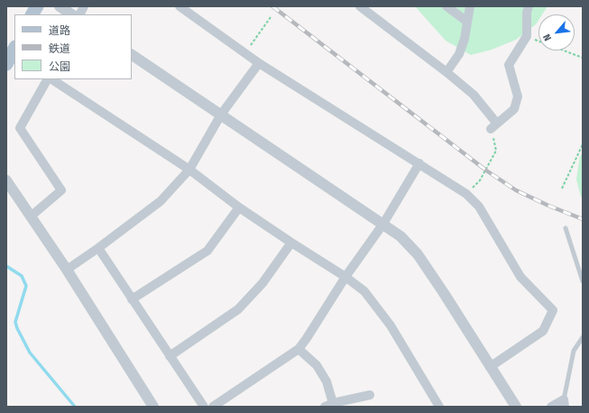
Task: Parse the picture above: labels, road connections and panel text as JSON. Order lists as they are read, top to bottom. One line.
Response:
{"legend":["道路","鉄道","公園"],"north":"bottom left"}
